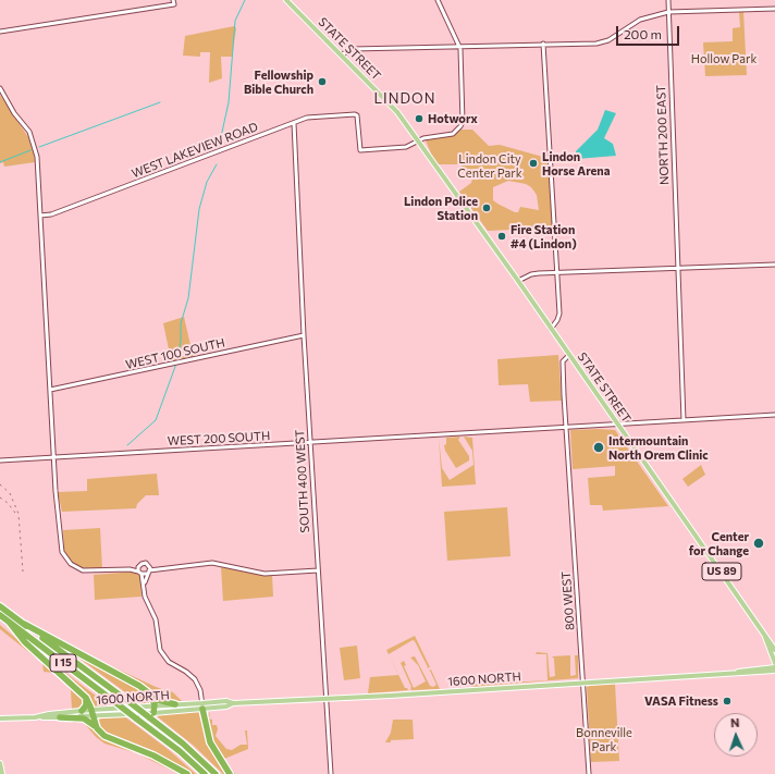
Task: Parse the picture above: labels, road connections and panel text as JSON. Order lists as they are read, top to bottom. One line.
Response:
{"streets":{"highway":["I 15"],"main road":["STATE STREET","US 89","1600 NORTH"],"street":["NORTH 200 EAST","WEST LAKEVIEW ROAD","WEST 100 SOUTH","WEST 200 SOUTH","SOUTH 400 WEST","800 WEST"]},"crossings":[["STATE STREET","WEST LAKEVIEW ROAD"],["STATE STREET","WEST 200 SOUTH"],["STATE STREET","800 WEST"],["NORTH 200 EAST","WEST 200 SOUTH"],["WEST LAKEVIEW ROAD","SOUTH 400 WEST"],["WEST 100 SOUTH","SOUTH 400 WEST"],["WEST 200 SOUTH","SOUTH 400 WEST"],["WEST 200 SOUTH","800 WEST"],["SOUTH 400 WEST","1600 NORTH"],["800 WEST","1600 NORTH"],["I 15","1600 NORTH"]],"districts":["LINDON"],"parks":["Hollow Park","Lindon City Center Park","Bonneville Park"],"places":["Fellowship Bible Church","Hotworx","Lindon Horse Arena","Lindon Police Station","Fire Station #4 (Lindon)","Intermountain North Orem Clinic","Center for Change","VASA Fitness"],"scale_bar":"200 m","north":"top"}
